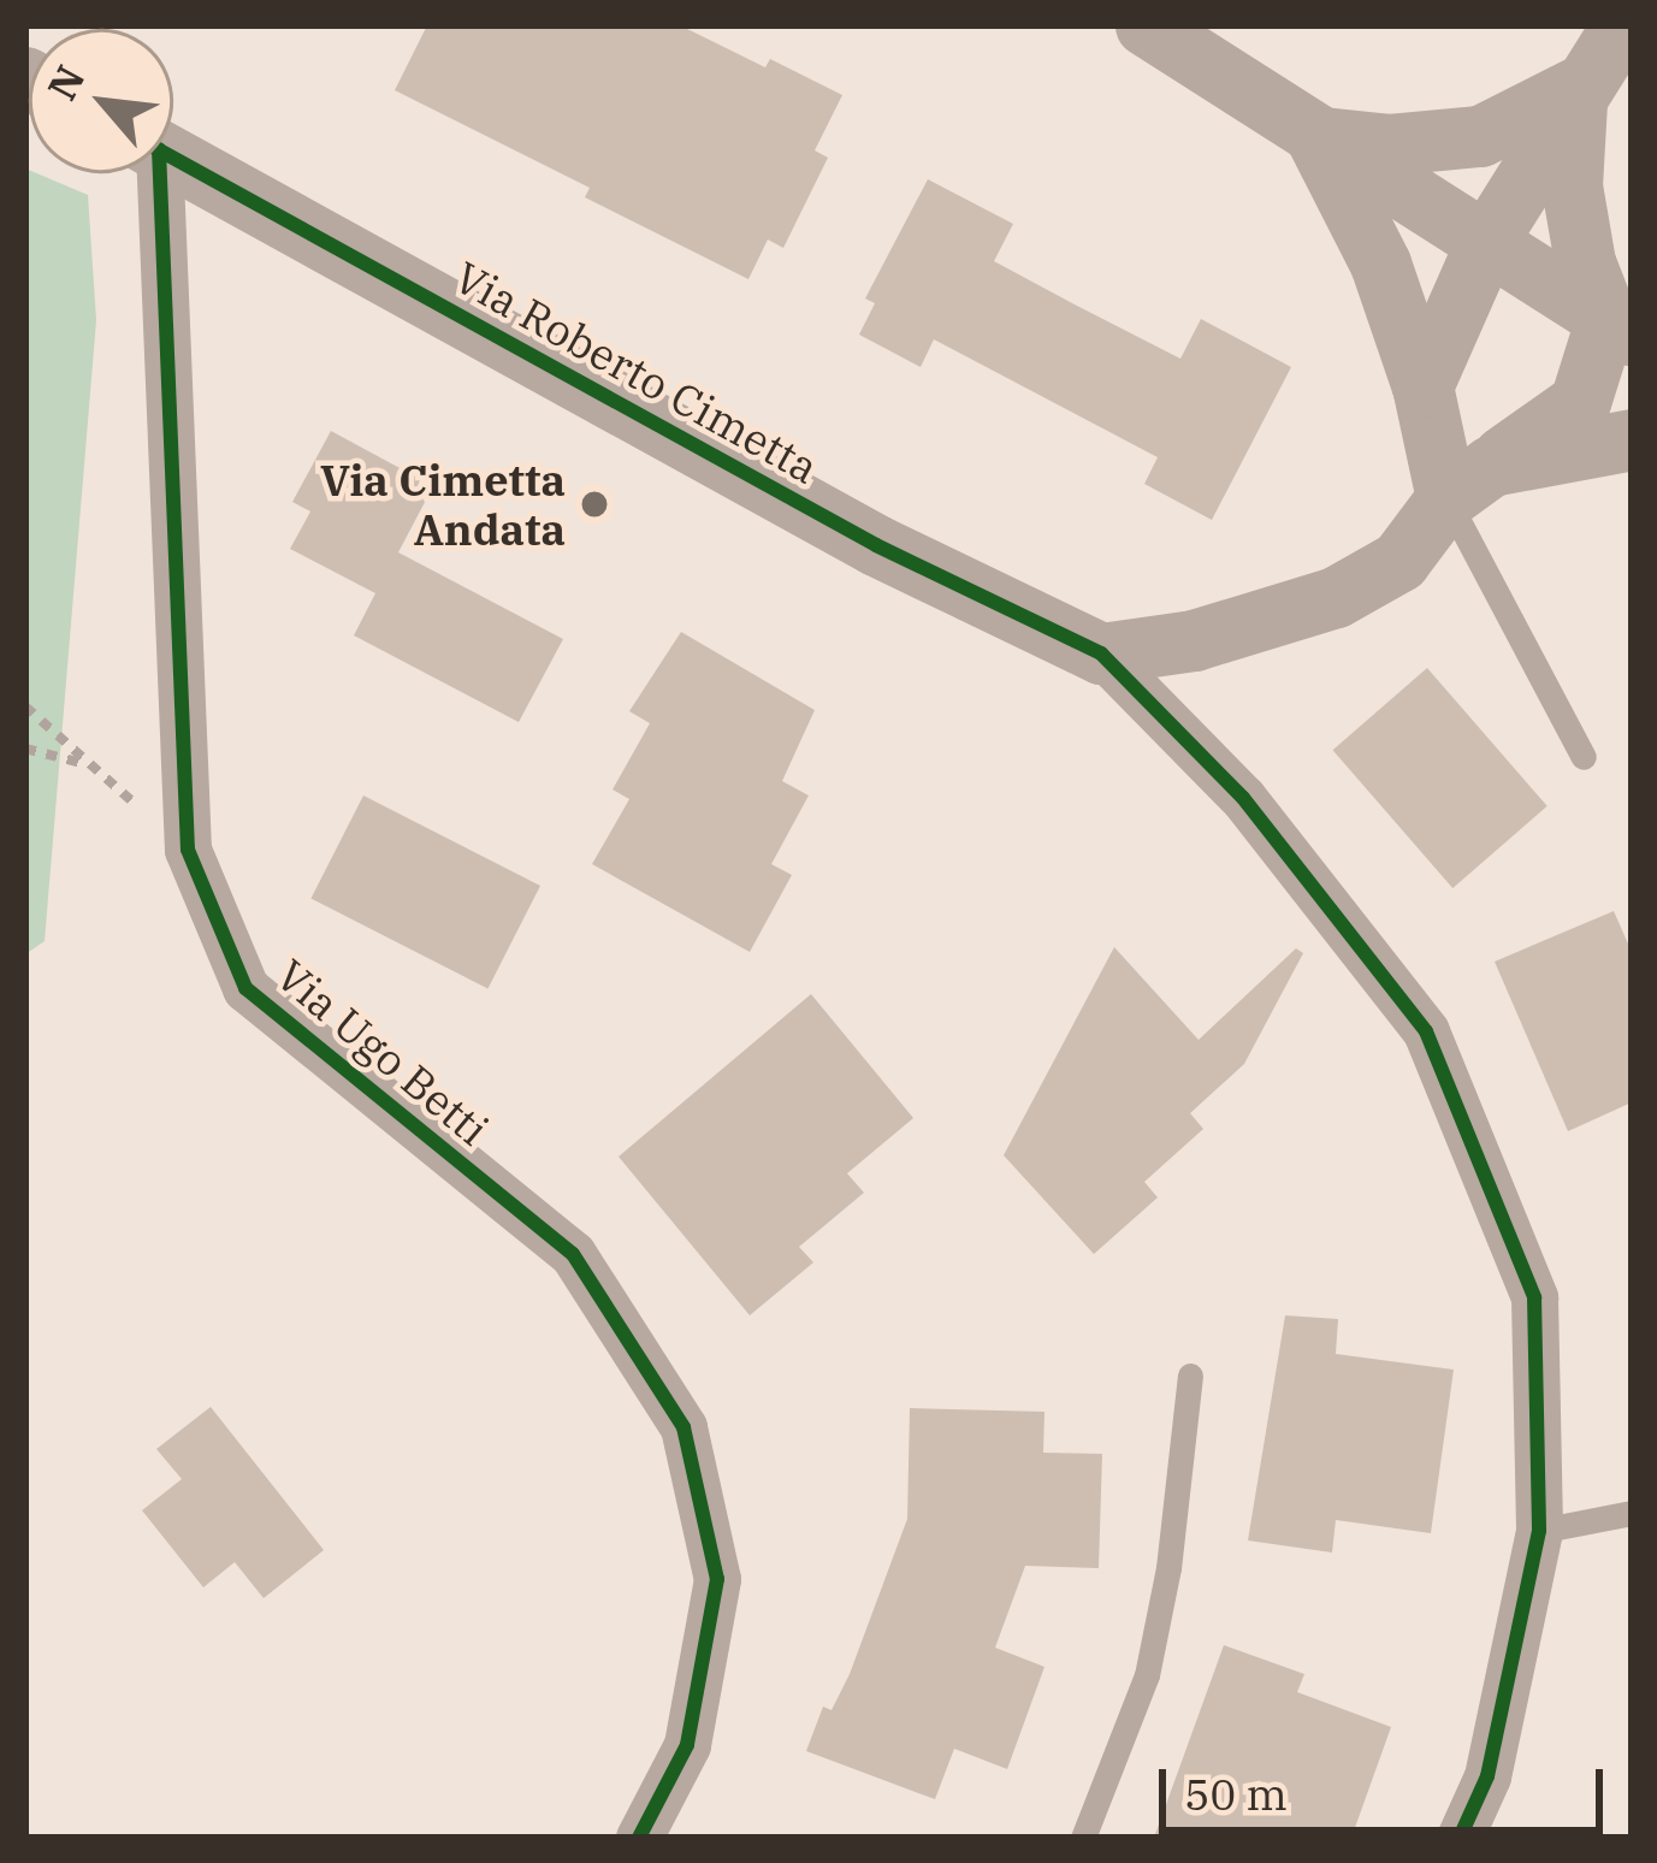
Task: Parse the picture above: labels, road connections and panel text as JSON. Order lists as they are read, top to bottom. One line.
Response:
{"streets":{"street":["Via Roberto Cimetta","Via Ugo Betti"]},"places":["Via Cimetta Andata"],"scale_bar":"50 m","north":"top left"}
